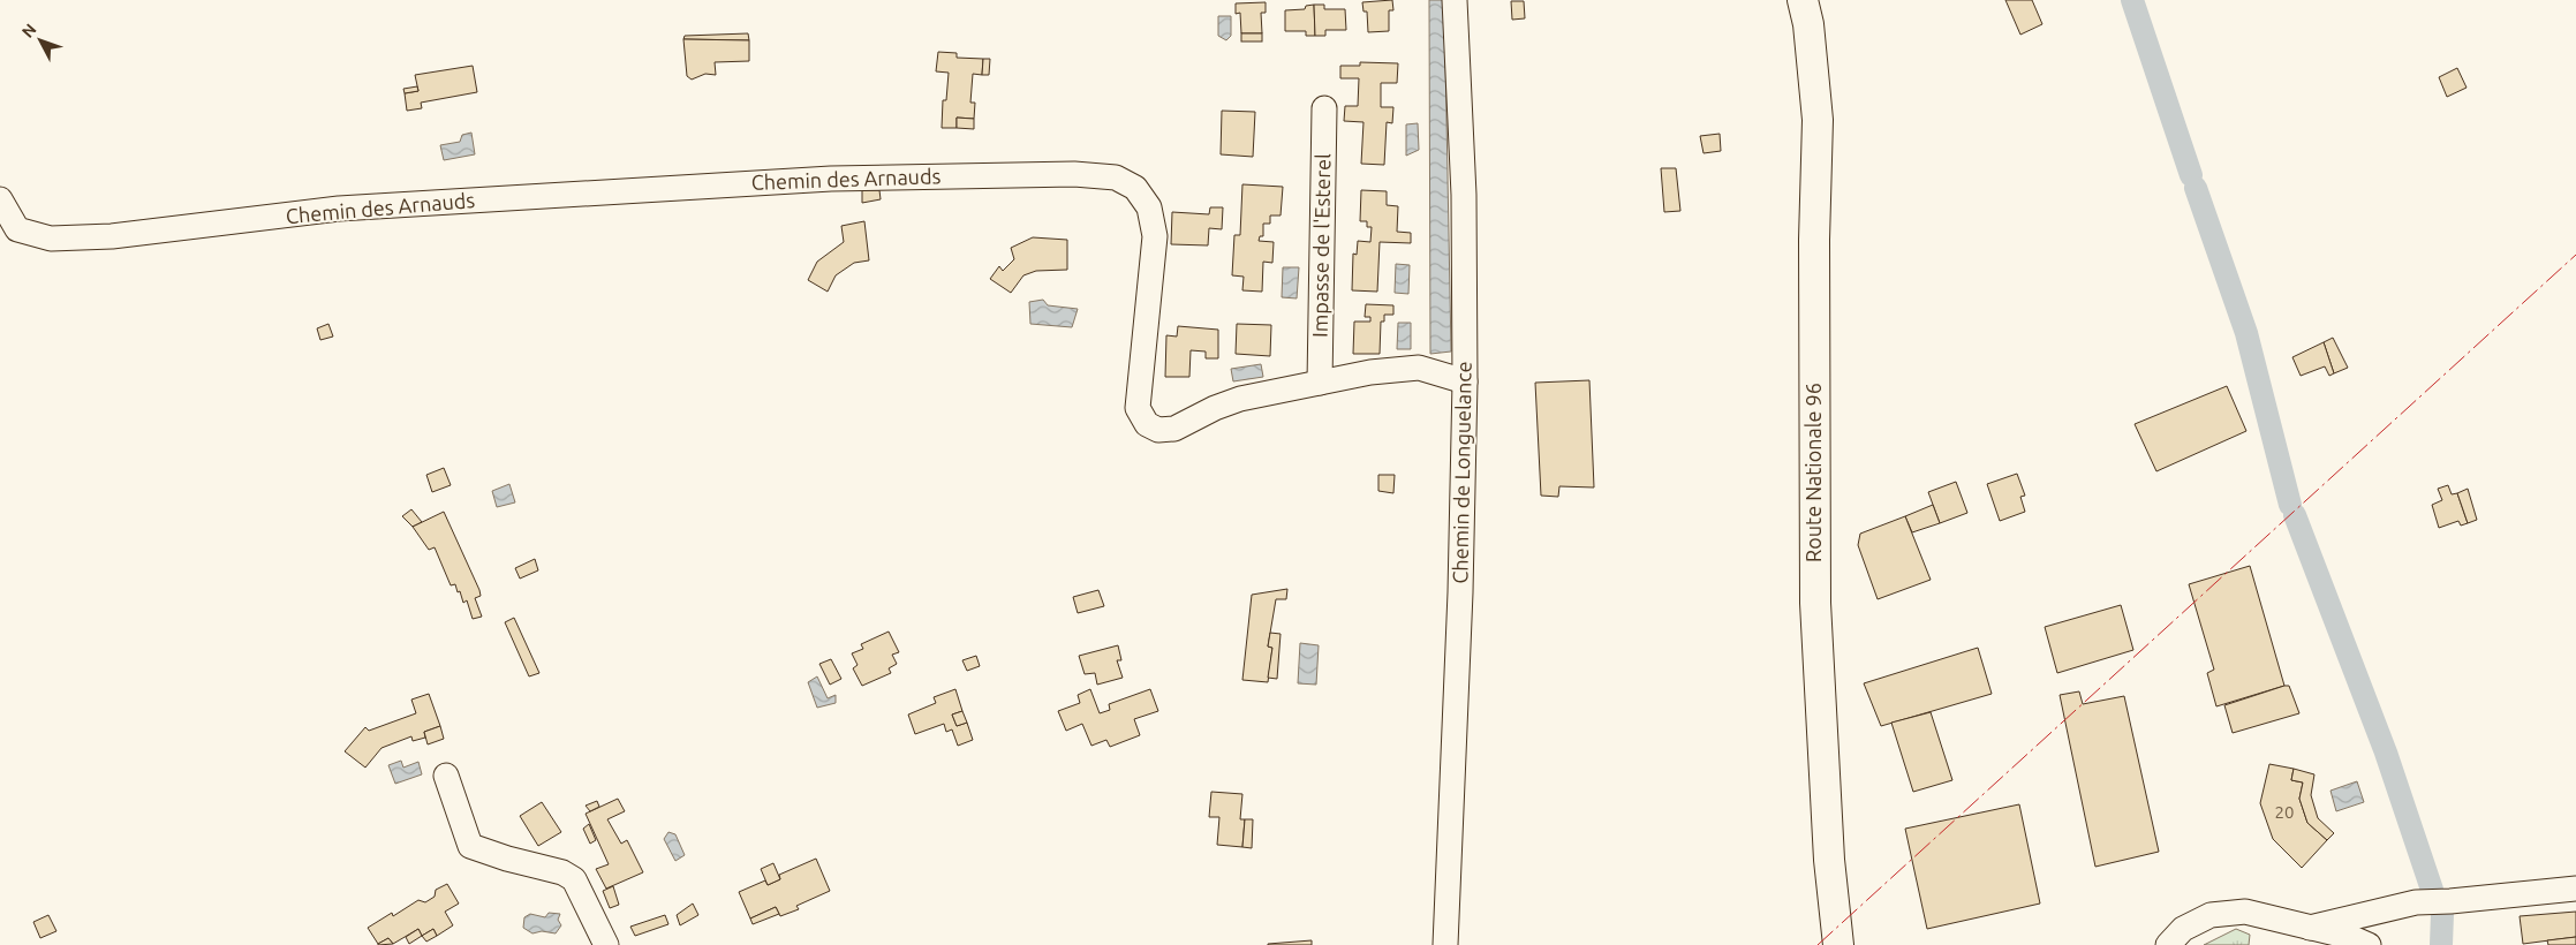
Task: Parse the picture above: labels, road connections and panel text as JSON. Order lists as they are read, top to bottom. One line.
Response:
{"streets":{"main road":["Route Nationale 96"],"street":["Chemin des Arnauds","Impasse de l'Esterel","Chemin de Longuelance"]},"crossings":[["Chemin des Arnauds","Impasse de l'Esterel"],["Chemin des Arnauds","Chemin de Longuelance"]],"house_numbers":["20"],"north":"top left"}
